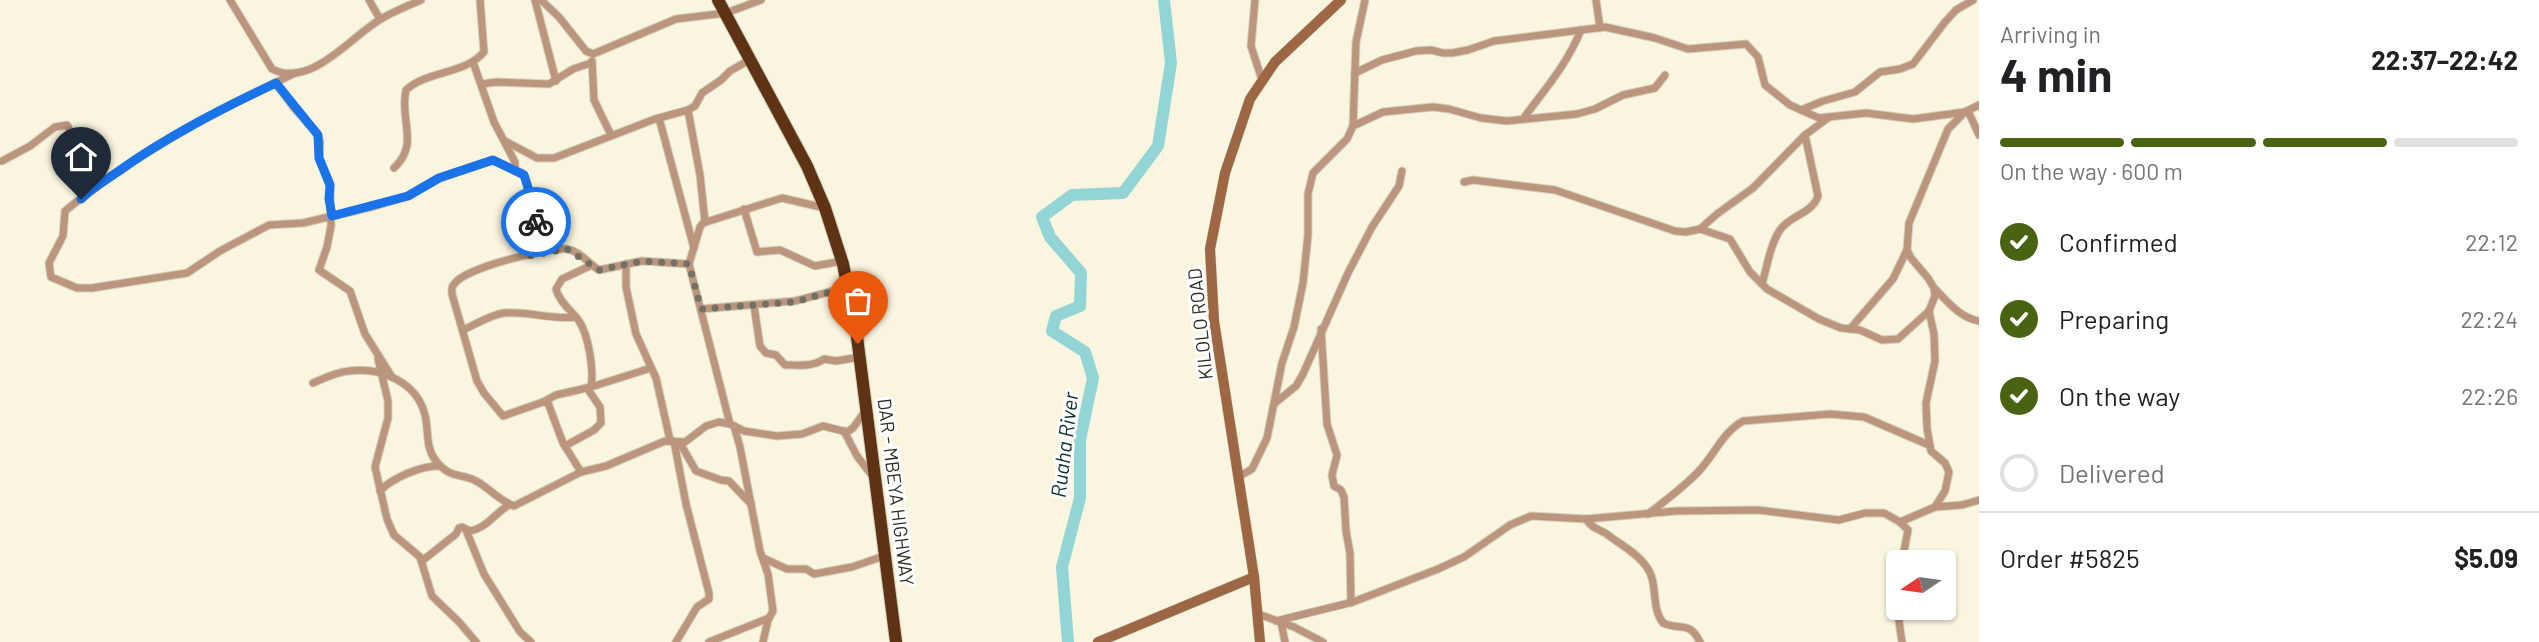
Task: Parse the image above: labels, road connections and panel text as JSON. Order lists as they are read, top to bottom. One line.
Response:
{"streets":{"highway":["DAR - MBEYA HIGHWAY"],"main road":["KILOLO ROAD"]},"water":["Ruaha River"],"north":"left","page":{"heading":["4 min","Arriving in","22:37–22:42"],"panel":["Order #5825","$5.09"],"bar":"On the way · 600 m","list":[["Confirmed","22:12"],["Preparing","22:24"],["On the way","22:26"],"Delivered"]}}
